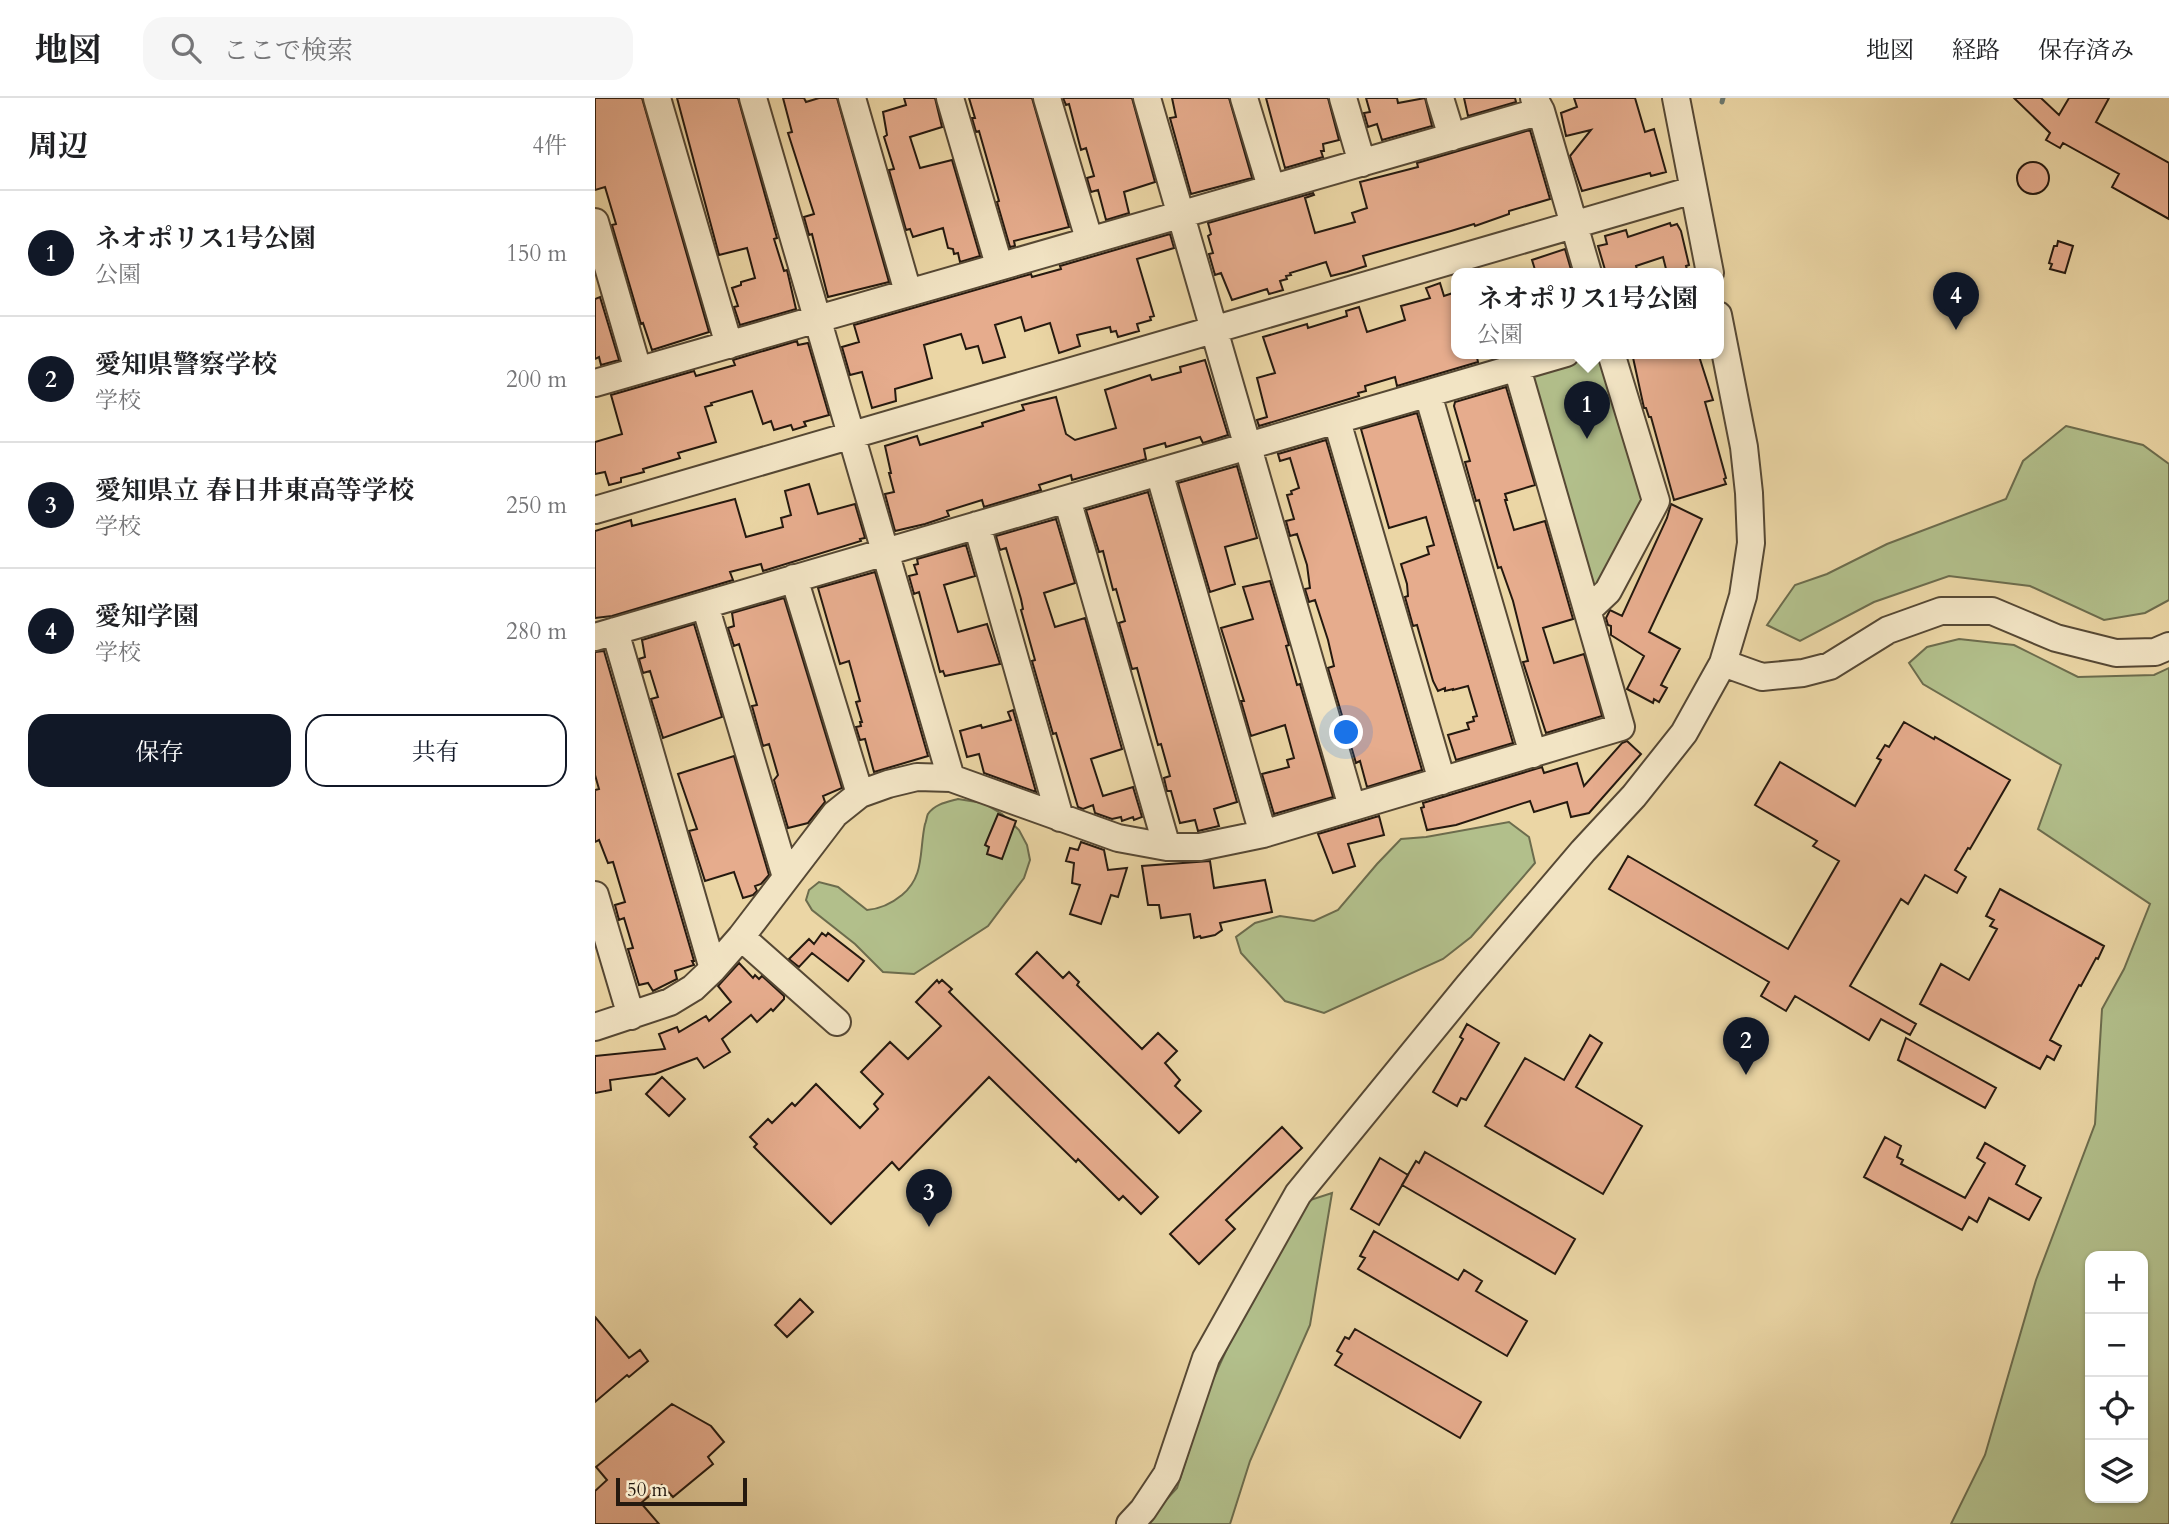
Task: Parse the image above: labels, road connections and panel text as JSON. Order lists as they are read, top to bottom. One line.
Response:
{"scale_bar":"50 m","page":{"header":"地図","search":"ここで検索","nav":["地図","経路","保存済み"],"heading":["周辺","4件"],"list":[{"mark":"1","name":"ネオポリス1号公園","note":"公園","value":"150 m"},{"mark":"2","name":"愛知県警察学校","note":"学校","value":"200 m"},{"mark":"3","name":"愛知県立 春日井東高等学校","note":"学校","value":"250 m"},{"mark":"4","name":"愛知学園","note":"学校","value":"280 m"}],"popup":["ネオポリス1号公園","公園"],"pins":["4","1","2","3"],"buttons":["保存","共有"],"map_buttons":["+","−"],"scale":"50 m"}}
